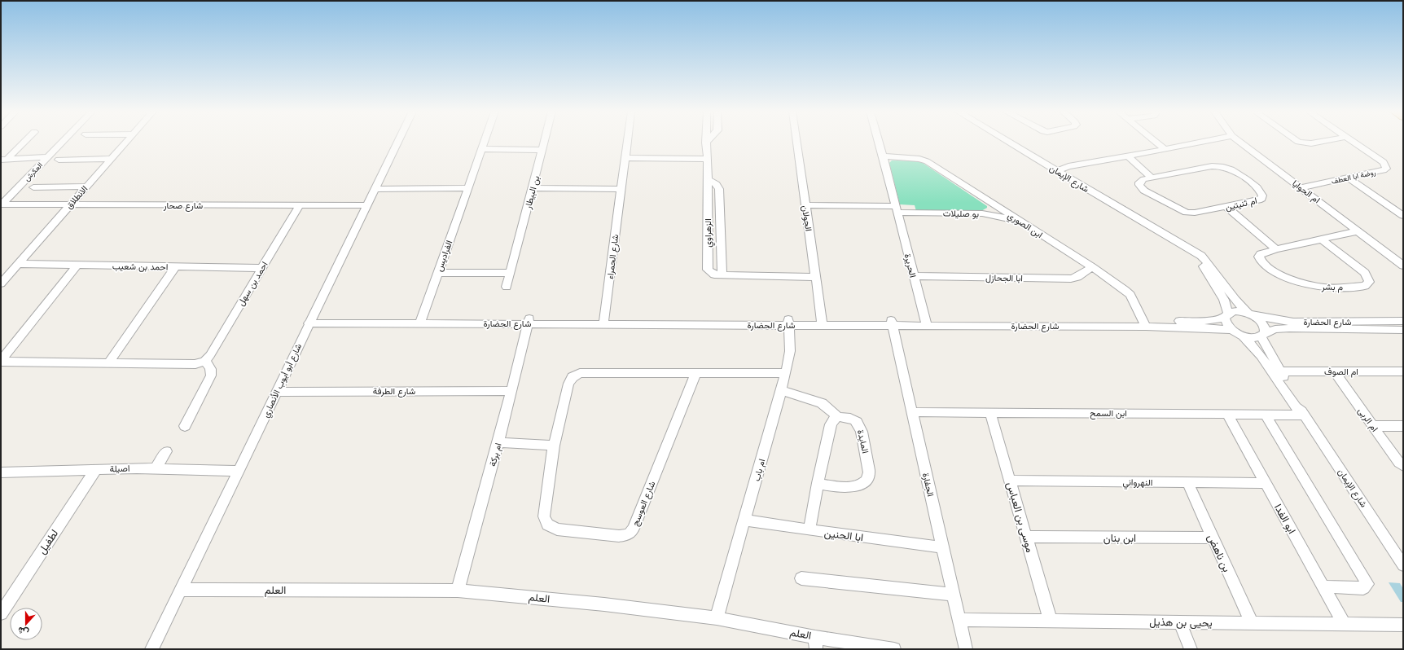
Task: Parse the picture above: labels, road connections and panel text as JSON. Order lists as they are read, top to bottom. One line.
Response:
{"streets":{"street":["العكرش","روضة ابا العطف","شارع الإيمان","ام الحوايا","بن البيطار","الانطلاق","ام ثنيتين","شارع صحار","بو صليلات","الجولان","ابن الصوري","الزهراوي","الفراديس","شارع الحمراء","الحريرة","احمد بن شعيب","ابا الجحازل","احمد بن سهل","م بشر","شارع الحضارة","ام الصوف","شارع أبو أيوب الأنصاري","شارع الطرفة","ابن السمح","ام الربى","المايدة","ام بركة","اصيلة","ام باب","النهرواني","الجفارة","شارع العوسج","موسى بن العباس","ابو الفدا","ابا الحنين","ابن بنان","لطفيل","بن ناهض","العلم","يحيى بن هذيل"]},"crossings":[["العكرش","شارع صحار"],["روضة ابا العطف","ام الحوايا"],["شارع الإيمان","شارع الحضارة"],["شارع الإيمان","ام الصوف"],["شارع الإيمان","ابن السمح"],["ام الحوايا","م بشر"],["الانطلاق","شارع صحار"],["الانطلاق","احمد بن شعيب"],["شارع صحار","احمد بن سهل"],["شارع صحار","شارع أبو أيوب الأنصاري"],["بو صليلات","ابن الصوري"],["بو صليلات","الحريرة"],["الجولان","الزهراوي"],["الجولان","شارع الحضارة"],["ابن الصوري","الحريرة"],["ابن الصوري","ابا الجحازل"],["ابن الصوري","شارع الحضارة"],["الفراديس","شارع الحضارة"],["شارع الحمراء","شارع الحضارة"],["الحريرة","ابا الجحازل"],["الحريرة","شارع الحضارة"],["احمد بن شعيب","احمد بن سهل"],["شارع الحضارة","شارع أبو أيوب الأنصاري"],["شارع الحضارة","ام بركة"],["شارع الحضارة","ام باب"],["شارع الحضارة","الجفارة"],["ام الصوف","ام الربى"],["شارع أبو أيوب الأنصاري","شارع الطرفة"],["شارع أبو أيوب الأنصاري","اصيلة"],["شارع أبو أيوب الأنصاري","العلم"],["شارع الطرفة","ام بركة"],["ابن السمح","الجفارة"],["ابن السمح","موسى بن العباس"],["ابن السمح","ابو الفدا"],["ام بركة","العلم"],["اصيلة","لطفيل"],["ام باب","شارع العوسج"],["ام باب","ابا الحنين"],["ام باب","العلم"],["النهرواني","موسى بن العباس"],["النهرواني","ابو الفدا"],["النهرواني","بن ناهض"],["الجفارة","ابا الحنين"],["الجفارة","يحيى بن هذيل"],["موسى بن العباس","ابن بنان"],["موسى بن العباس","يحيى بن هذيل"],["ابو الفدا","يحيى بن هذيل"],["ابن بنان","بن ناهض"],["بن ناهض","يحيى بن هذيل"]],"north":"bottom"}
